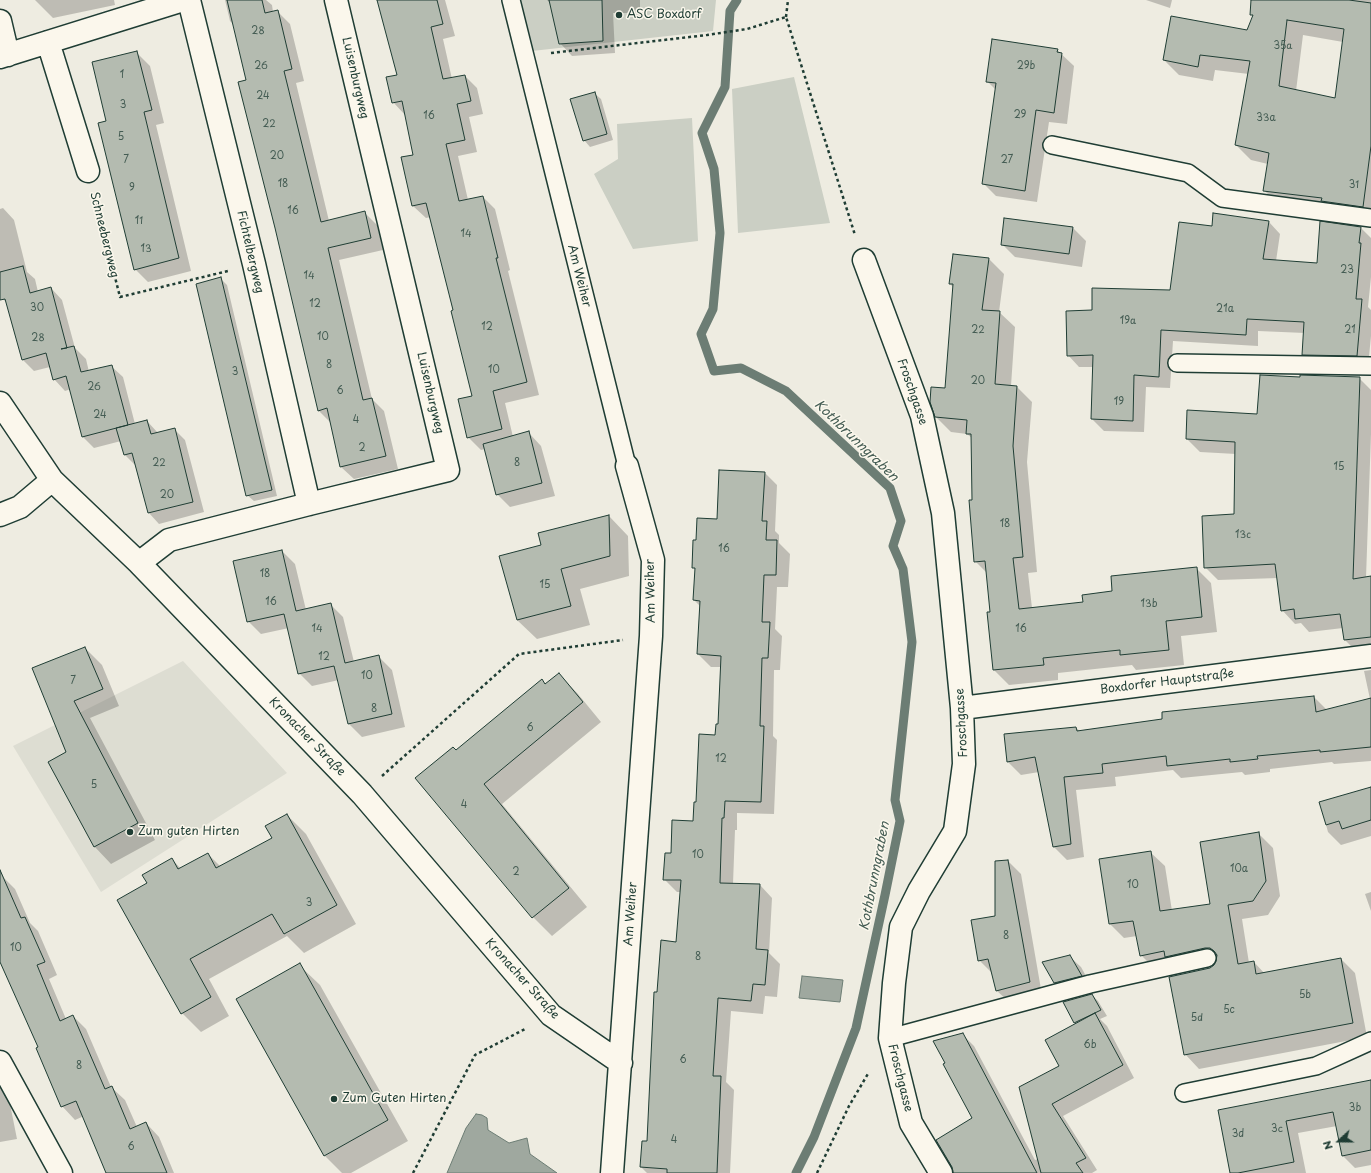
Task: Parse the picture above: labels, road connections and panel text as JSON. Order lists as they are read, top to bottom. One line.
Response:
{"streets":{"street":["Luisenburgweg","Fichtelbergweg","Am Weiher","Froschgasse","Boxdorfer Hauptstraße","Kronacher Straße"],"path":["Schneebergweg"]},"crossings":[["Luisenburgweg","Fichtelbergweg"],["Luisenburgweg","Kronacher Straße"],["Schneebergweg","Fichtelbergweg"],["Am Weiher","Kronacher Straße"],["Froschgasse","Boxdorfer Hauptstraße"]],"water":["Kothbrunngraben"],"places":["ASC Boxdorf","Zum guten Hirten","Zum Guten Hirten"],"house_numbers":["28","35a","26","29b","1","24","3","29","16","33a","22","5","20","7","27","18","31","9","16","11","14","13","23","14","12","30","21a","19a","12","22","21","10","28","8","10","3","20","26","6","19","24","4","2","22","8","15","20","18","13c","16","18","15","16","13b","14","16","12","10","7","8","6","12","5","4","10","10a","2","10","3","8","10","8","5b","5c","5d","6b","6","8","3b","3c","3d","4","6"],"north":"left"}
